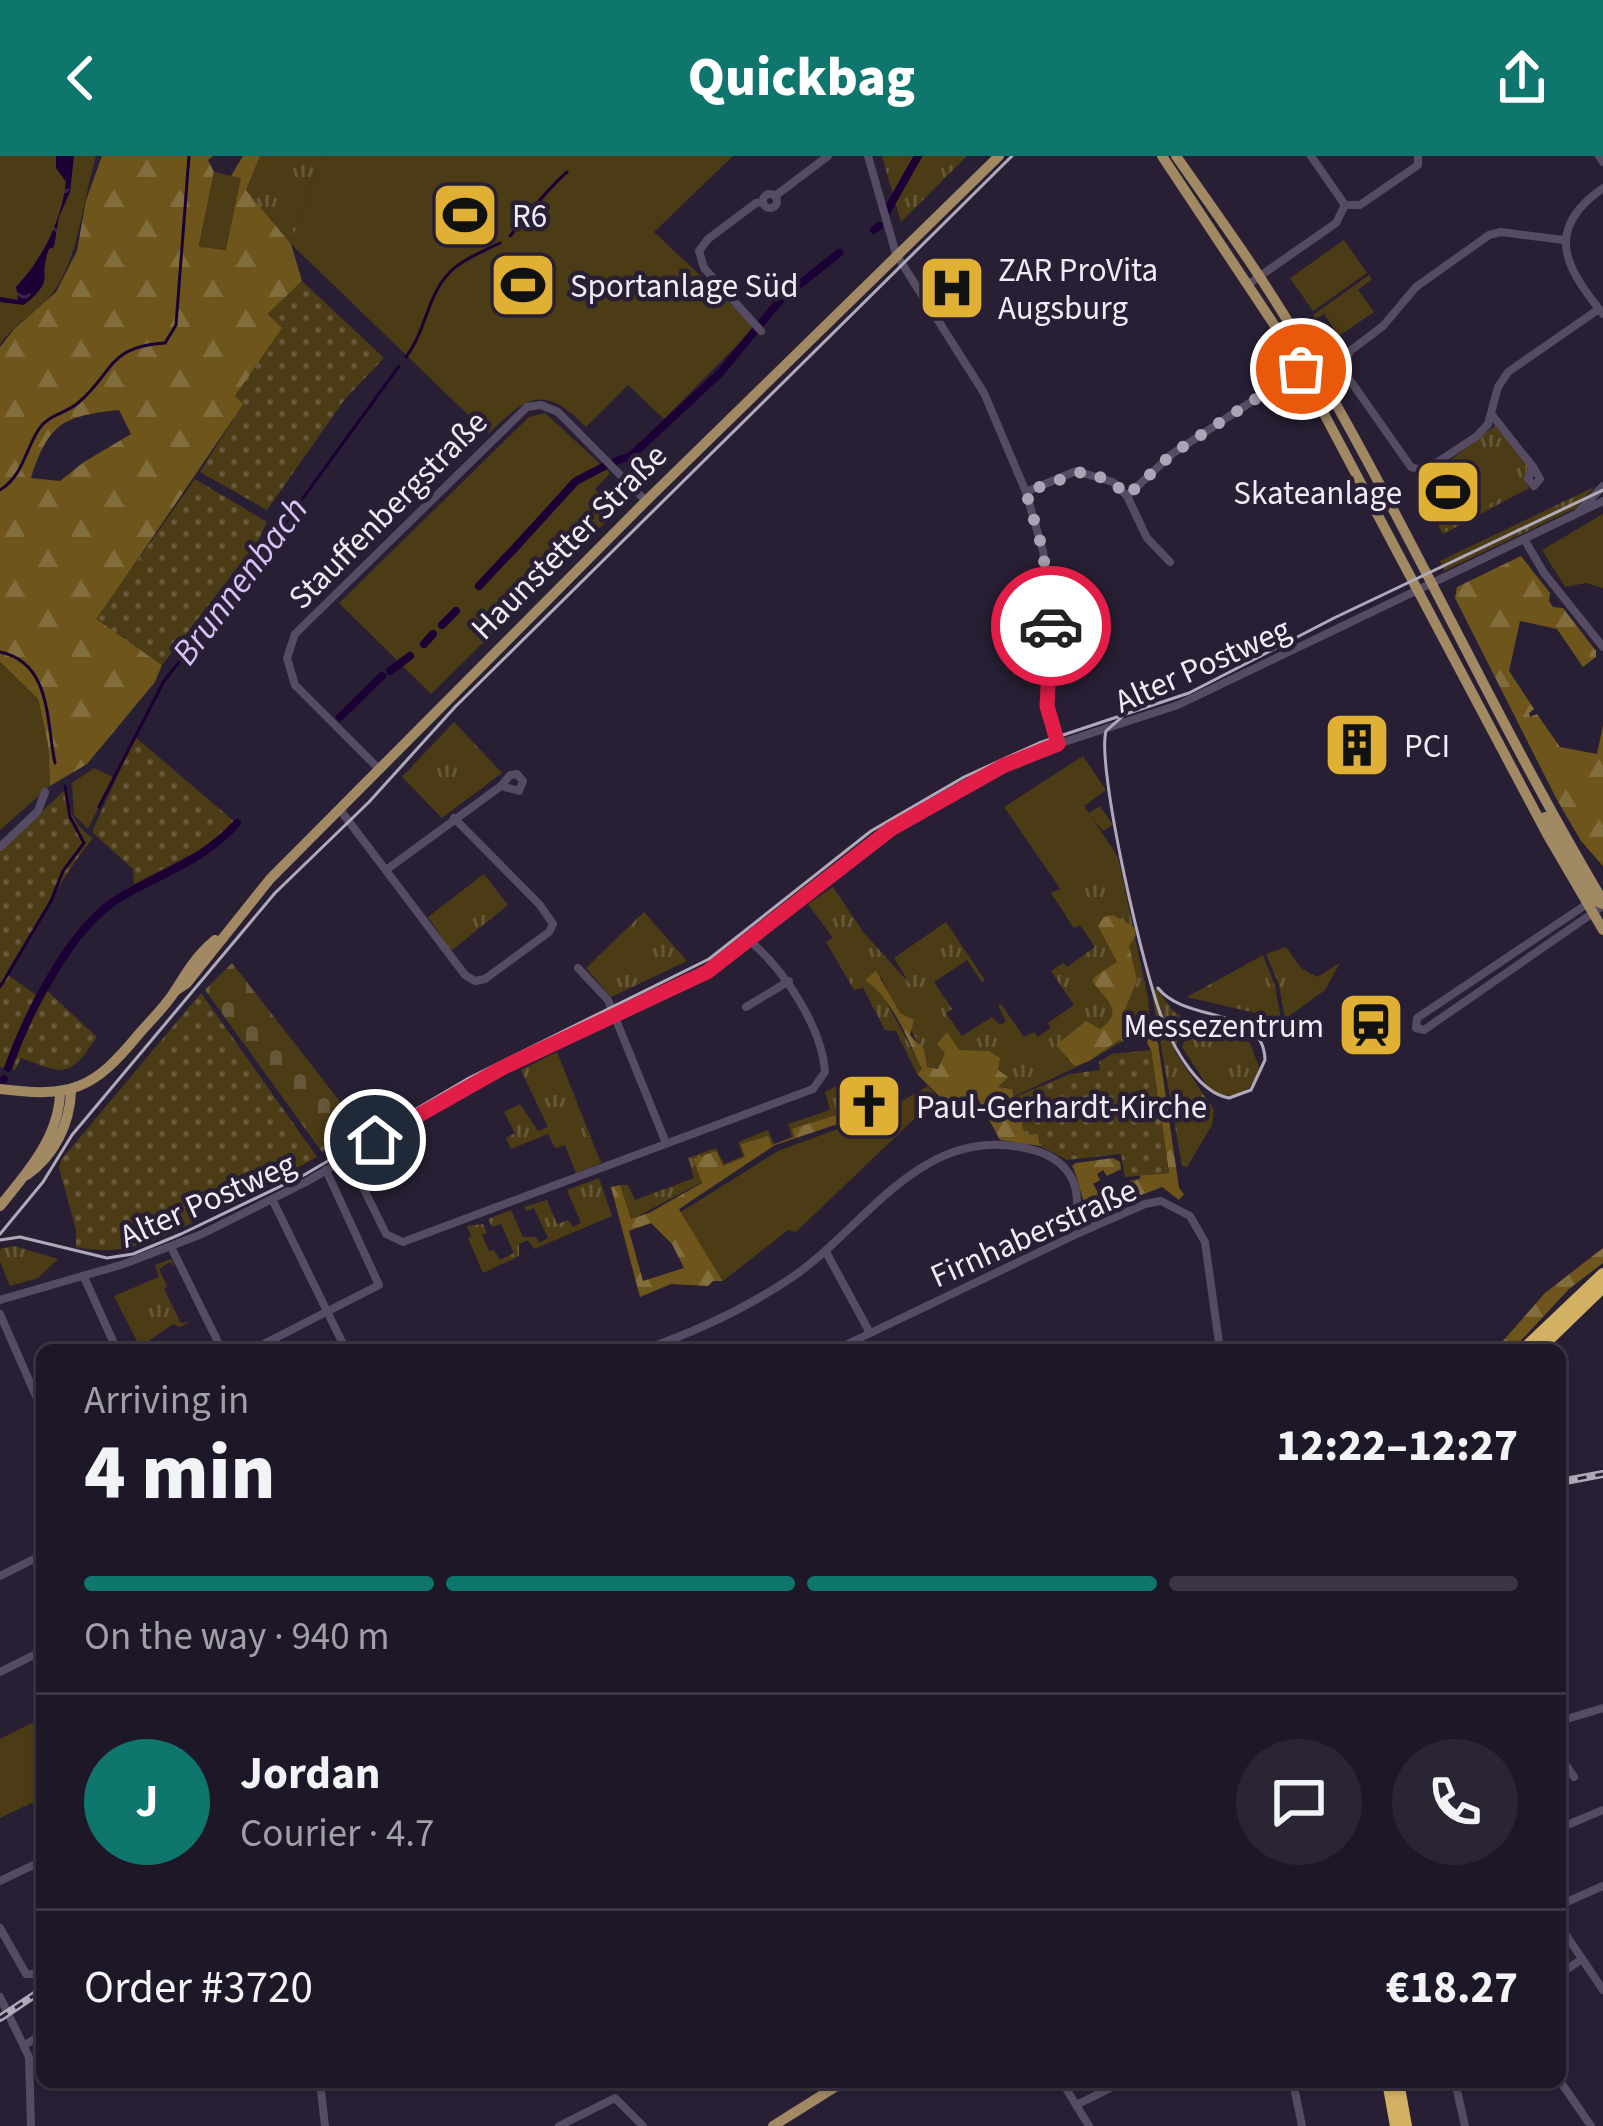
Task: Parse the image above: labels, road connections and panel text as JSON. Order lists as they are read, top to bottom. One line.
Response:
{"streets":{"main road":["Haunstetter Straße"],"street":["Stauffenbergstraße","Alter Postweg","Firnhaberstraße"]},"crossings":[["Stauffenbergstraße","Haunstetter Straße"]],"water":["Brunnenbach"],"places":{"sports":["R6","Sportanlage Süd","Skateanlage"],"hospital":["ZAR ProVita Augsburg"],"building":["PCI"],"station":["Messezentrum"],"church":["Paul-Gerhardt-Kirche"]},"page":{"header":"Quickbag","heading":["4 min","Arriving in","12:22–12:27"],"panel":["Jordan","Courier · 4.7","Order #3720","€18.27"],"bar":"On the way · 940 m","round":"J"}}
